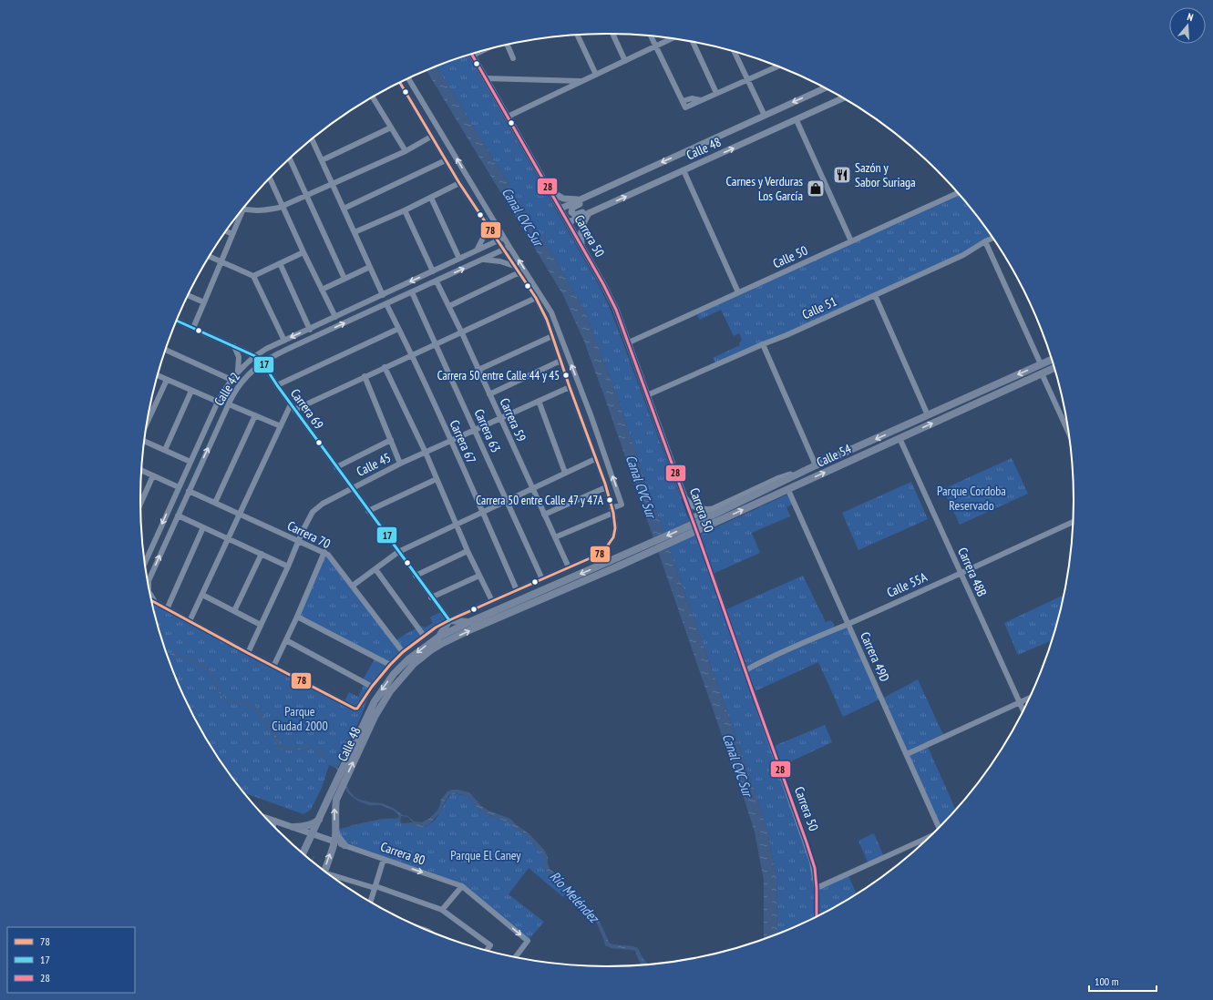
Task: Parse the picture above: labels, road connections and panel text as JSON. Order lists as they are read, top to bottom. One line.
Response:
{"streets":{"main road":["Calle 48","Calle 54"],"street":["Carrera 50","Calle 50","Calle 51","Calle 42","Carrera 69","Carrera 59","Carrera 63","Carrera 67","Calle 45","Carrera 70","Carrera 48B","Calle 55A","Carrera 49D","Carrera 80"]},"crossings":[["Calle 48","Carrera 50"],["Calle 48","Calle 54"],["Calle 48","Carrera 80"],["Carrera 50","Calle 50"],["Carrera 50","Calle 51"],["Carrera 50","Calle 54"],["Carrera 50","Calle 55A"],["Calle 42","Carrera 69"],["Calle 42","Carrera 59"],["Calle 42","Carrera 63"],["Calle 42","Carrera 67"],["Calle 42","Carrera 70"],["Carrera 69","Calle 45"],["Carrera 59","Calle 45"],["Carrera 63","Calle 45"],["Carrera 67","Calle 45"],["Calle 54","Carrera 48B"],["Calle 54","Carrera 49D"],["Calle 45","Carrera 70"],["Carrera 48B","Calle 55A"],["Calle 55A","Carrera 49D"]],"water":["Canal CVC Sur","Río Meléndez"],"parks":["Parque Cordoba Reservado","Parque Ciudad 2000","Parque El Caney"],"places":{"restaurant":["Sazón y Sabor Suriaga"],"shop":["Carnes y Verduras Los García"],"other":["Carrera 50 entre Calle 44 y 45","Carrera 50 entre Calle 47 y 47A"]},"lines":["transit line 28","transit line 78","transit line 17"],"legend":["78","17","28"],"scale_bar":"100 m","north":"top"}
